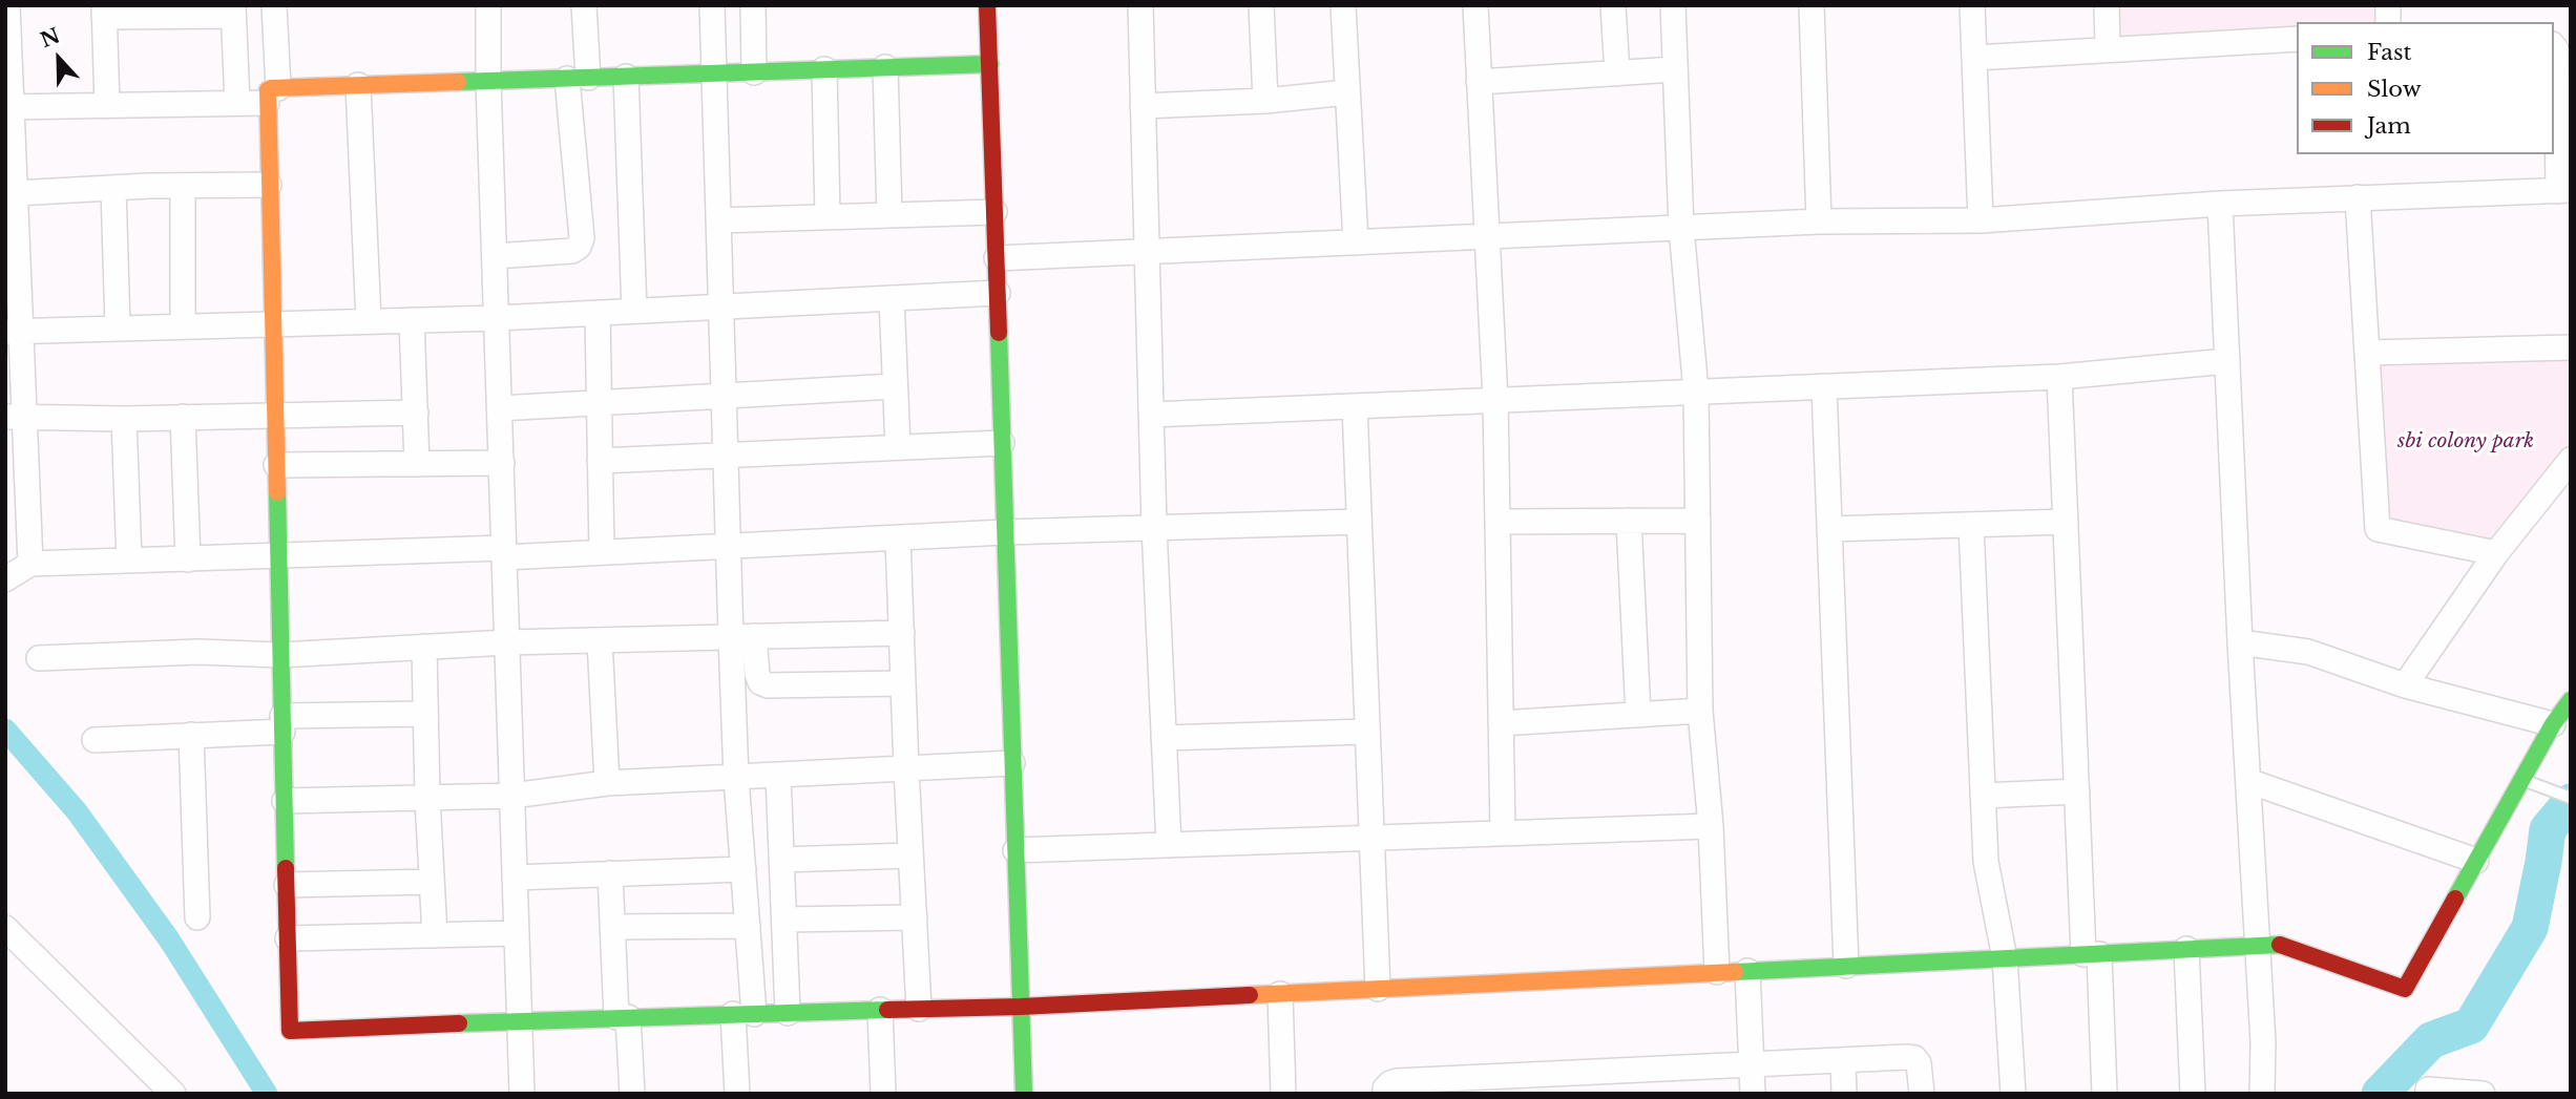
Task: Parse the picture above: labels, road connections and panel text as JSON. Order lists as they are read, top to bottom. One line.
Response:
{"parks":["sbi colony park"],"legend":["Fast","Slow","Jam"],"north":"top"}
